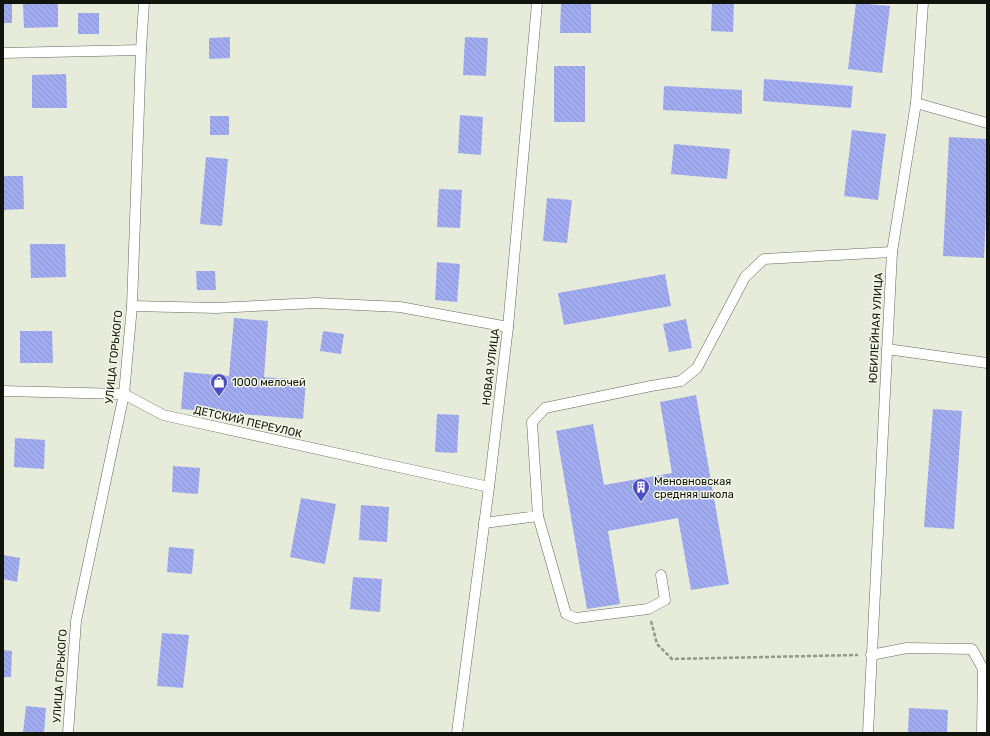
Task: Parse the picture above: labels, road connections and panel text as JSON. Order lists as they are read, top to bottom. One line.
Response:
{"streets":{"lane":["ЮБИЛЕЙНАЯ УЛИЦА","УЛИЦА ГОРЬКОГО","НОВАЯ УЛИЦА","ДЕТСКИЙ ПЕРЕУЛОК"]},"crossings":[["УЛИЦА ГОРЬКОГО","ДЕТСКИЙ ПЕРЕУЛОК"],["НОВАЯ УЛИЦА","ДЕТСКИЙ ПЕРЕУЛОК"]],"places":{"shop":["1000 мелочей"],"building":["Меновновская средняя школа"]}}
